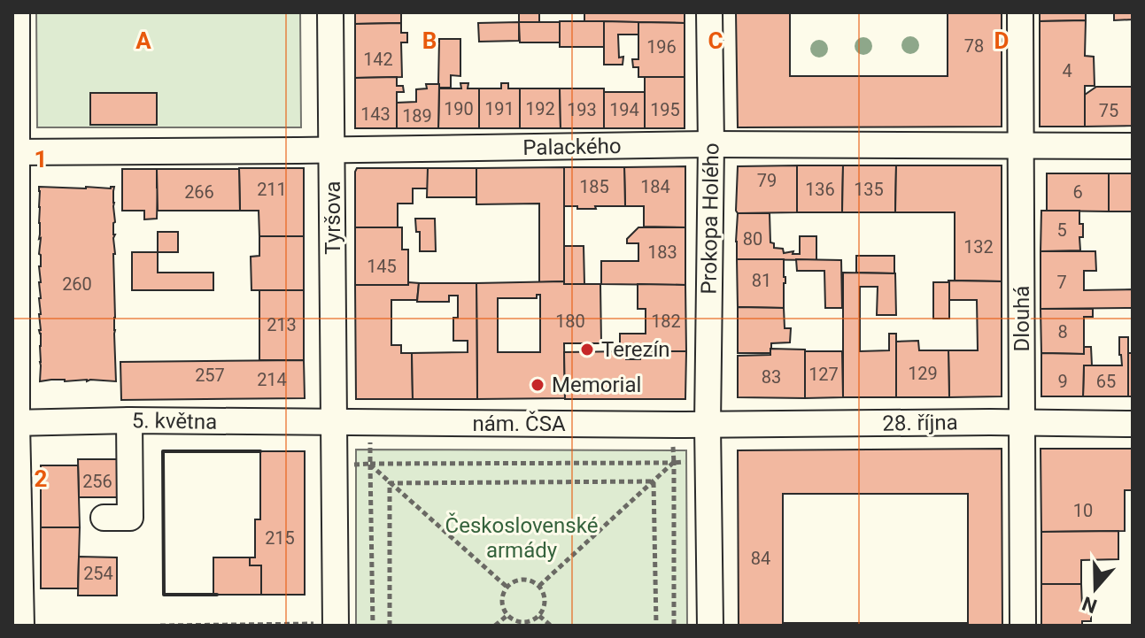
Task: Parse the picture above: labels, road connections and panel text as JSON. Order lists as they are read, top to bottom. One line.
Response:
{"streets":{"street":["Palackého","Tyršova","Prokopa Holého","Dlouhá","5. května","28. října","nám. ČSA"]},"crossings":[["Palackého","Tyršova"],["Palackého","Prokopa Holého"],["Palackého","Dlouhá"],["Tyršova","5. května"],["Tyršova","nám. ČSA"],["Prokopa Holého","28. října"],["Prokopa Holého","nám. ČSA"],["Dlouhá","28. října"],["5. května","nám. ČSA"],["28. října","nám. ČSA"]],"parks":["Československé armády"],"places":["Terezín","Memorial"],"house_numbers":["78","196","142","4","190","191","192","193","194","195","75","143","189","79","185","184","211","136","135","266","6","5","80","132","183","145","81","7","260","180","182","213","8","129","127","257","83","214","9","65","256","10","215","84","254"],"north":"bottom","grid":{"columns":["A","B","C","D"],"rows":["1","2"]}}
